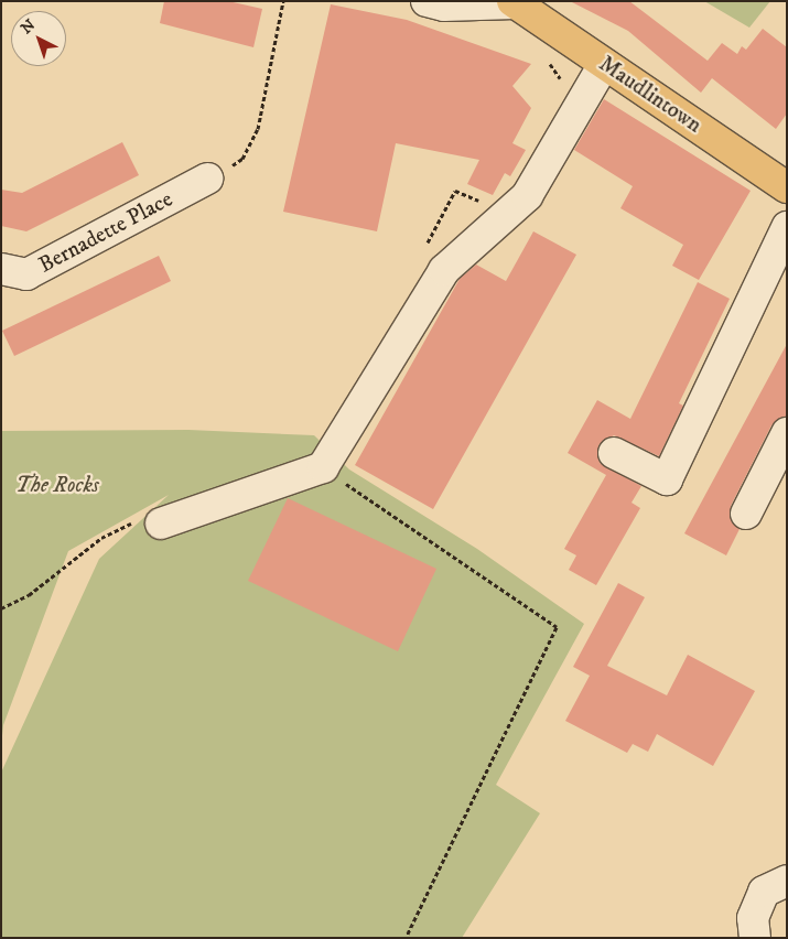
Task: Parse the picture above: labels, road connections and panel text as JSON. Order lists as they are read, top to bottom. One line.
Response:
{"streets":{"main road":["Maudlintown"],"street":["Bernadette Place"]},"parks":["The Rocks"],"north":"top left"}
